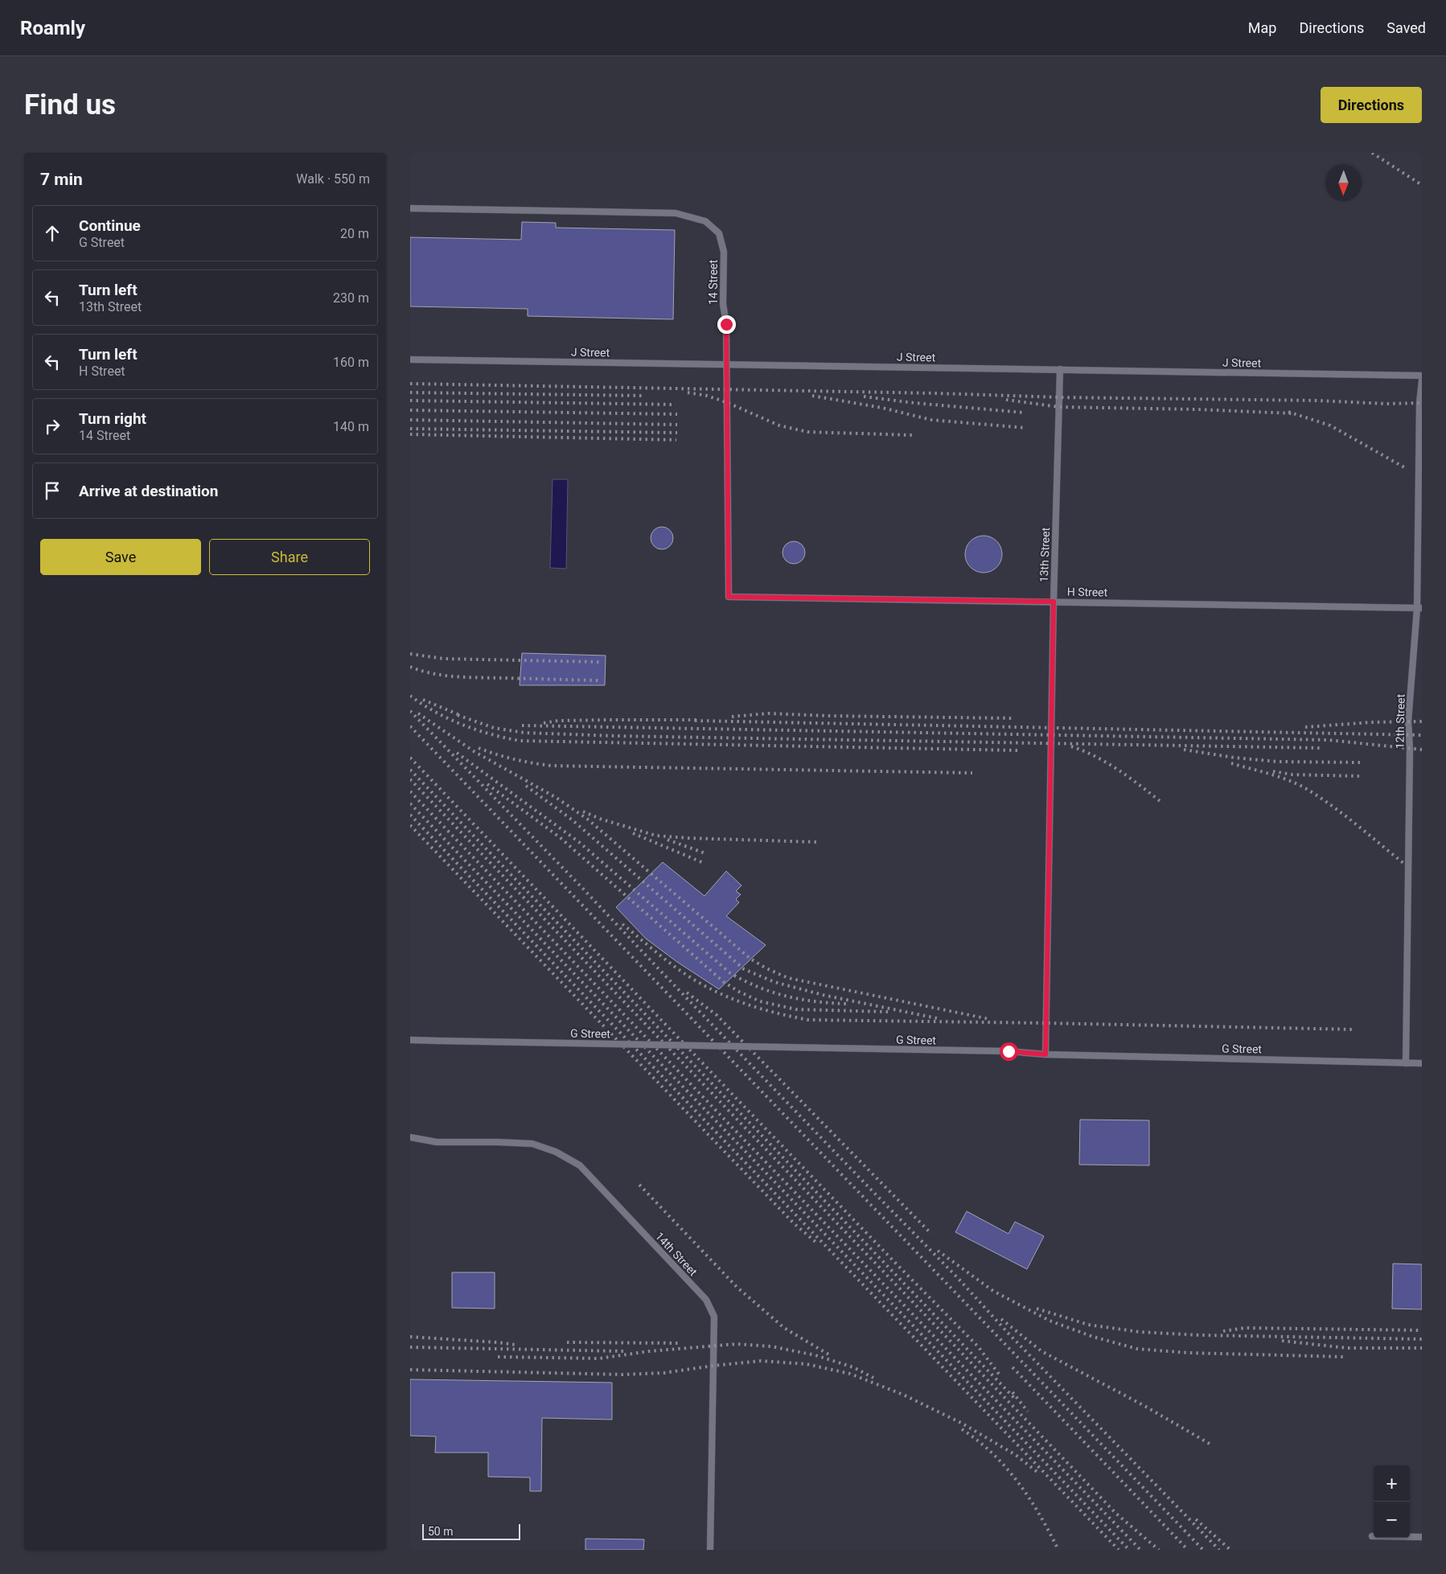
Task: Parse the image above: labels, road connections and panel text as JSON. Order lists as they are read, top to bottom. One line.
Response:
{"streets":{"lane":["14 Street","J Street","13th Street","H Street","12th Street","G Street","14th Street"]},"crossings":[["14 Street","J Street"],["14 Street","H Street"],["J Street","13th Street"],["13th Street","H Street"],["13th Street","G Street"],["H Street","12th Street"],["12th Street","G Street"]],"scale_bar":"50 m","north":"bottom","page":{"header":"Roamly","nav":["Map","Directions","Saved"],"buttons":["Directions",["Save","Share"]],"title":"Find us","heading":["7 min","Walk · 550 m"],"list":[["Continue","G Street","20 m"],["Turn left","13th Street","230 m"],["Turn left","H Street","160 m"],["Turn right","14 Street","140 m"],"Arrive at destination"],"map_buttons":["+","−"],"scale":"50 m"}}
